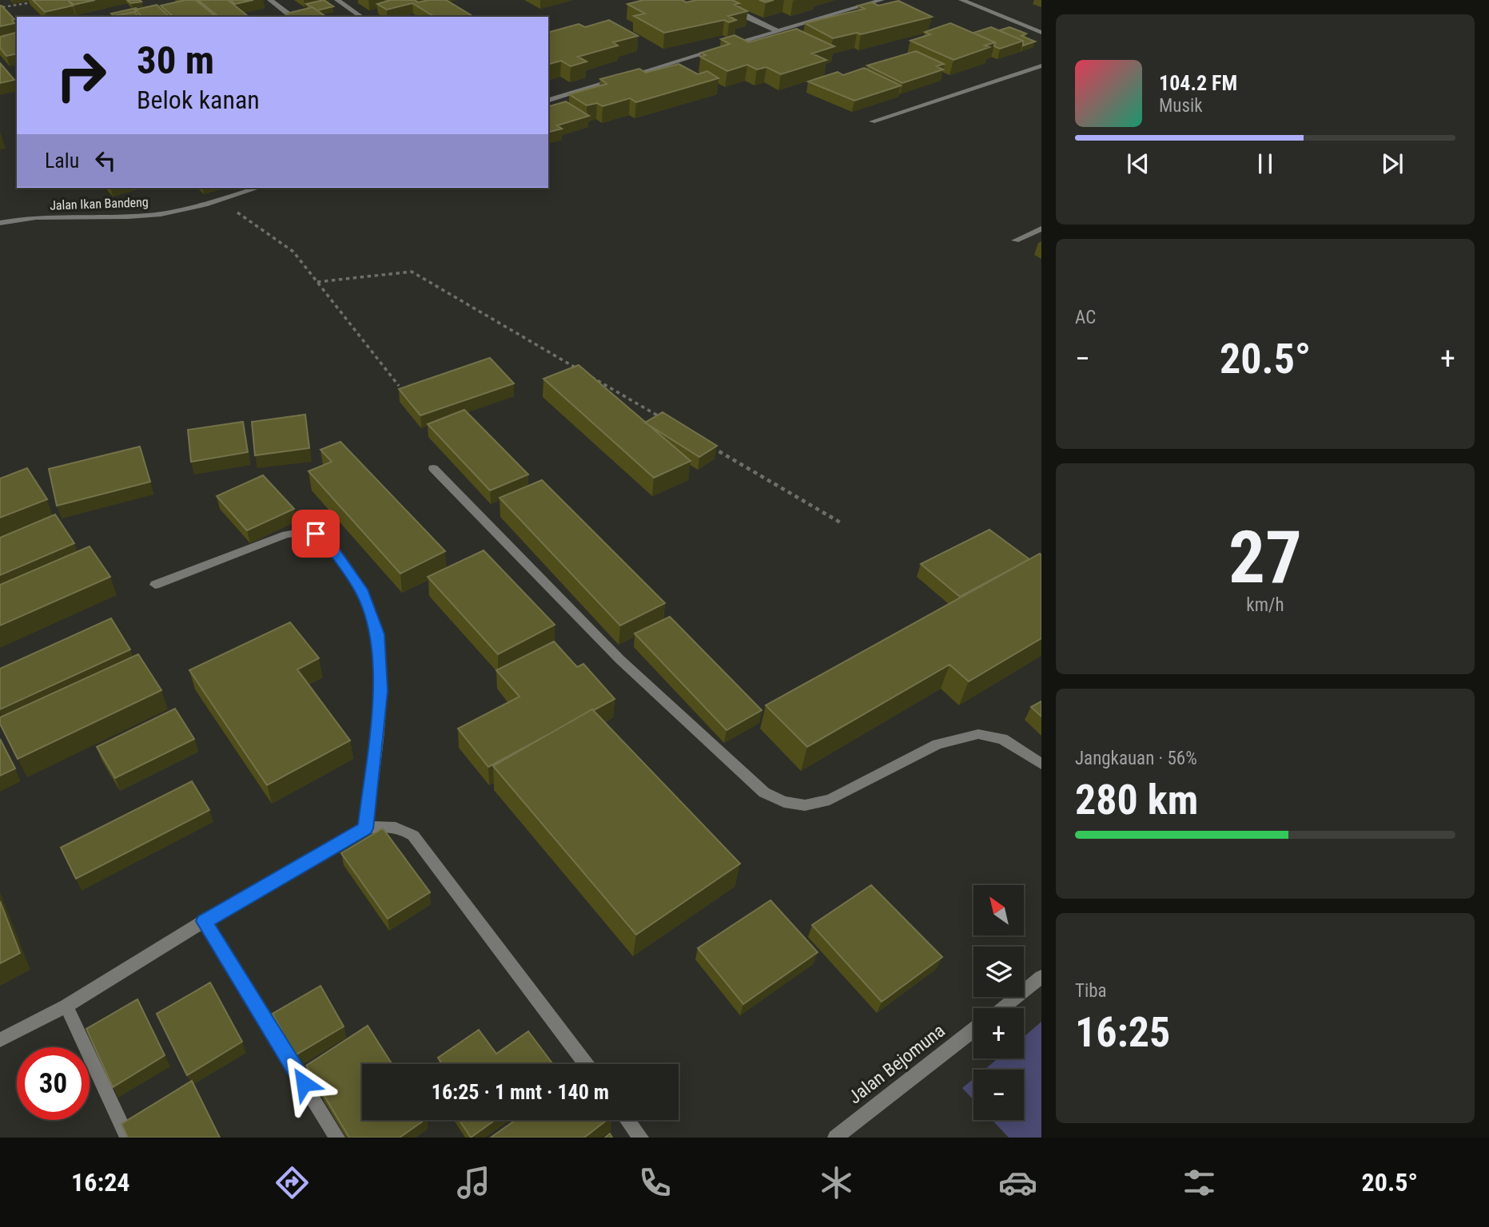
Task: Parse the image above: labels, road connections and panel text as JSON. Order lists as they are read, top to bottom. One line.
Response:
{"streets":{"street":["Jalan Ikan Bandeng","Jalan Bejomuna"]},"north":"top left","page":{"turn":["30 m","Belok kanan"],"song":["104.2 FM","Musik"],"then":"Lalu","tile":["AC",["27","km/h"],["Jangkauan · 56%","280 km"],["Tiba","16:25"]],"heat":["−","20.5°","+"],"map_buttons":["+","−"],"limit":"30","trip":"16:25 · 1 mnt · 140 m","tabs":["16:24","20.5°"]}}
